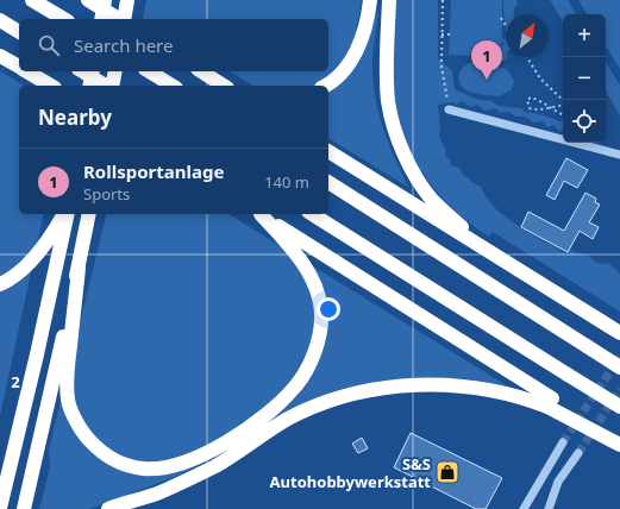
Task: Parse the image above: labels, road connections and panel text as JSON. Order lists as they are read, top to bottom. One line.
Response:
{"places":{"shop":["S&S Autohobbywerkstatt"]},"north":"top right","page":{"map_buttons":["+","−"],"search":"Search here","pins":"1","heading":"Nearby","list":[{"mark":"1","name":"Rollsportanlage","note":"Sports","value":"140 m"}]},"grid":{"rows":["2"]}}
